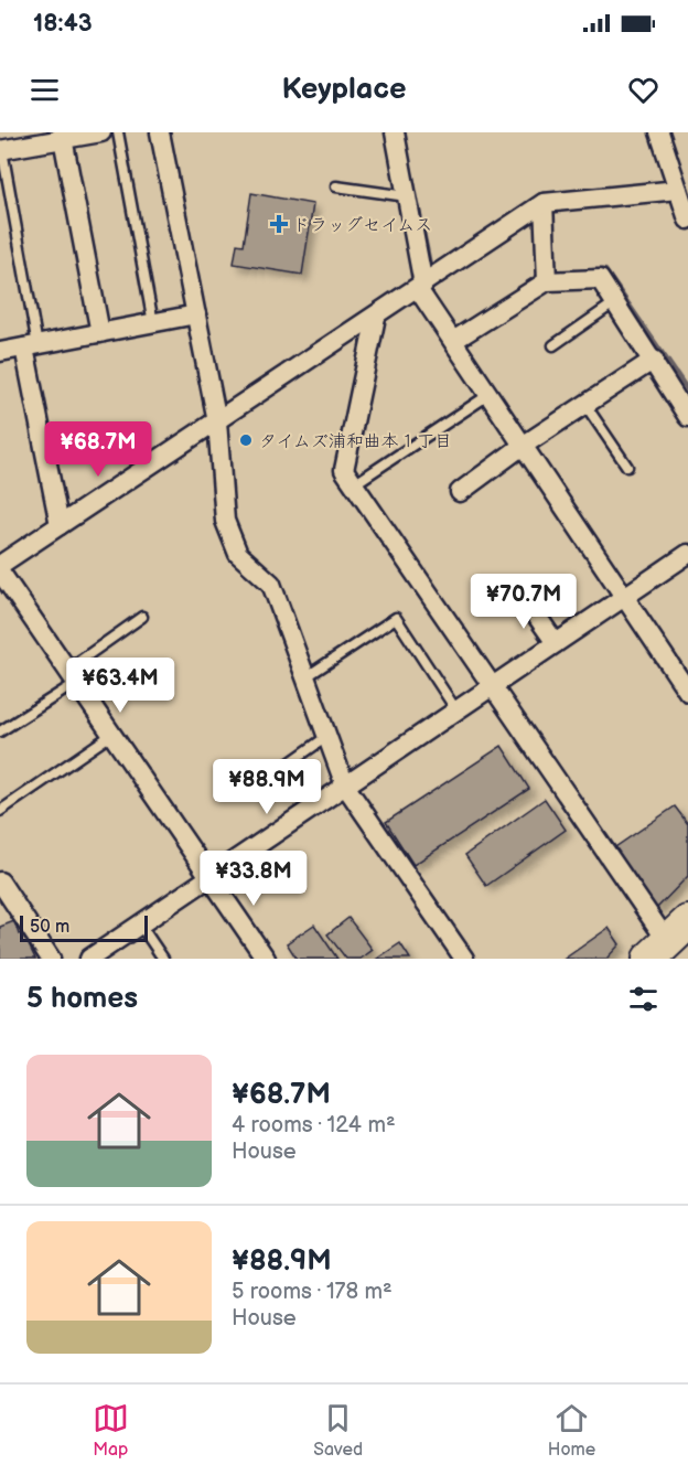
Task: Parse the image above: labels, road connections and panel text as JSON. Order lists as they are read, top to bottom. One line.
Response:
{"places":{"health":["ドラッグセイムス"],"other":["タイムズ浦和曲本１丁目"]},"scale_bar":"50 m","page":{"status":"18:43","header":"Keyplace","price":["¥68.7M","¥70.7M","¥63.4M","¥88.9M","¥33.8M"],"scale":"50 m","heading":"5 homes","list":[{"name":"¥68.7M","note":"4 rooms · 124 m² · House"},{"name":"¥88.9M","note":"5 rooms · 178 m² · House"}],"tabs":["Map","Saved","Home"]}}
